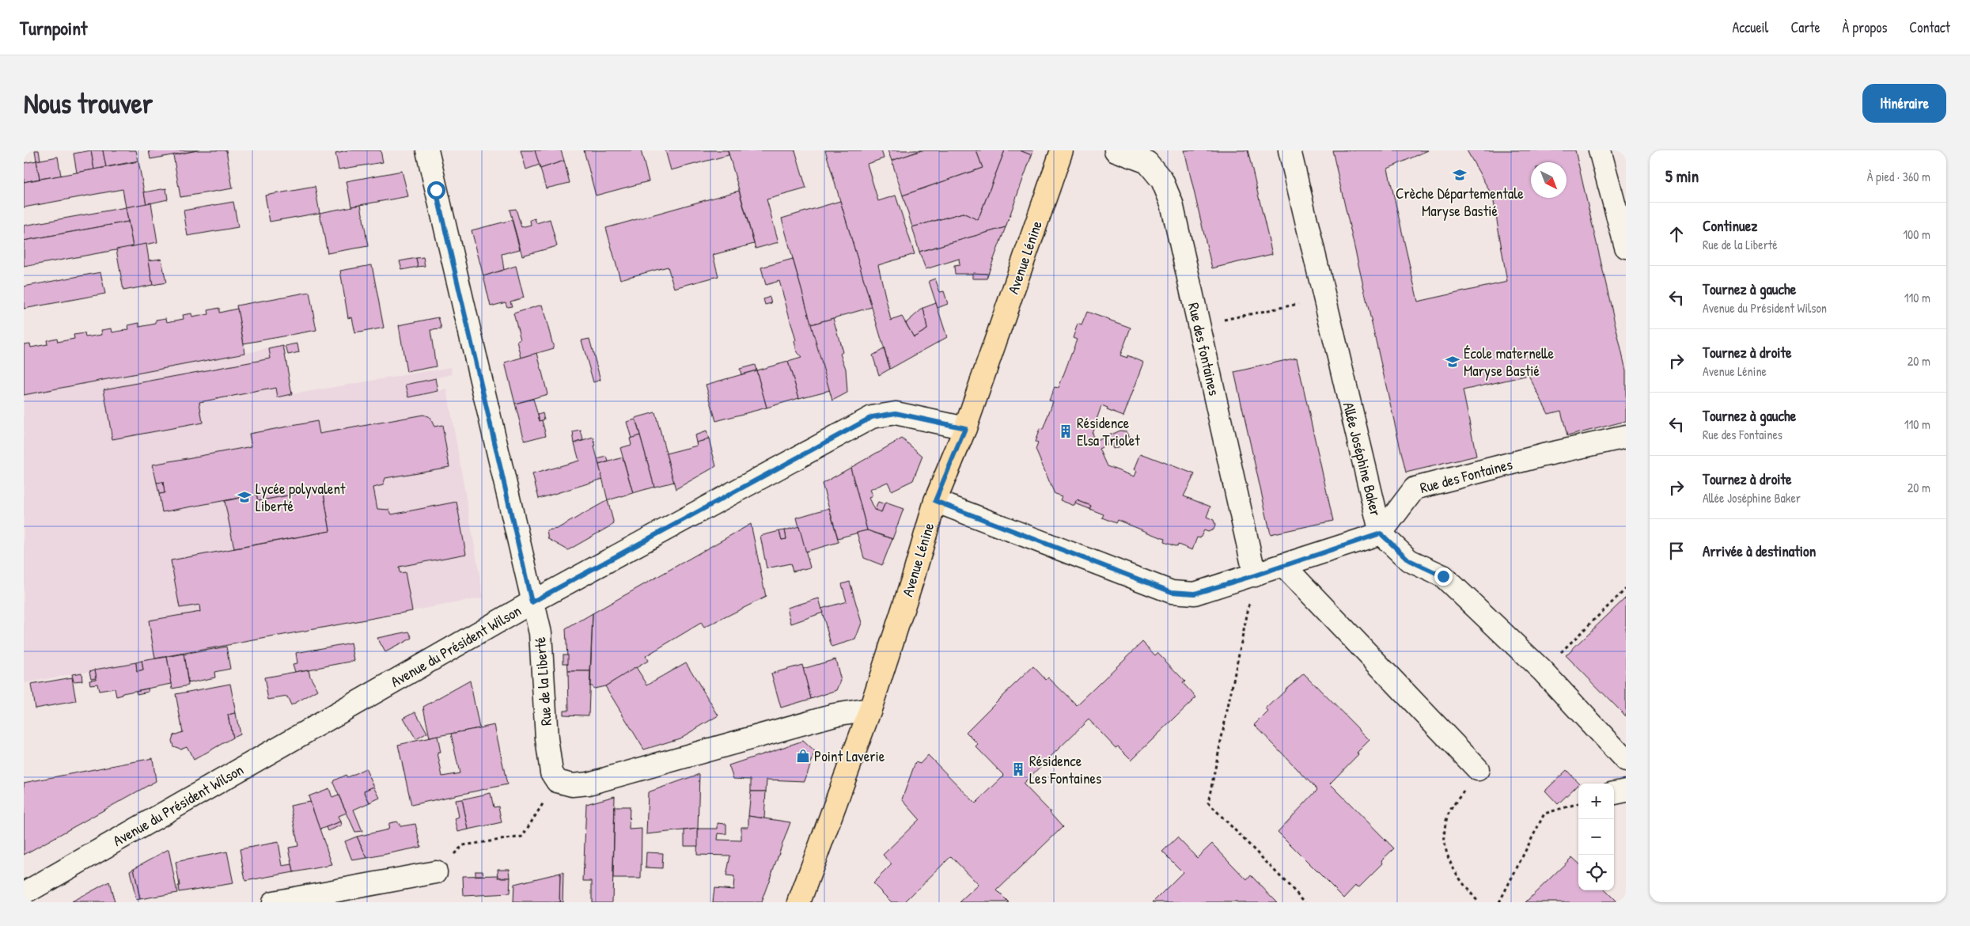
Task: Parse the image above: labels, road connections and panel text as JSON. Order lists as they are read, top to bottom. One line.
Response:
{"streets":{"main road":["Avenue Lénine"],"street":["Rue des fontaines","Allée Joséphine Baker","Rue des Fontaines","Avenue du Président Wilson","Rue de la Liberté"]},"crossings":[["Avenue Lénine","Avenue du Président Wilson"],["Allée Joséphine Baker","Rue des Fontaines"],["Avenue du Président Wilson","Rue de la Liberté"]],"places":{"school or university":["Crèche Départementale Maryse Bastié","École maternelle Maryse Bastié","Lycée polyvalent Liberté"],"building":["Résidence Elsa Triolet","Résidence Les Fontaines"],"shop":["Point Laverie"]},"north":"bottom right","page":{"header":"Turnpoint","nav":["Accueil","Carte","À propos","Contact"],"buttons":"Itinéraire","title":"Nous trouver","heading":["5 min","À pied · 360 m"],"list":[["Continuez","Rue de la Liberté","100 m"],["Tournez à gauche","Avenue du Président Wilson","110 m"],["Tournez à droite","Avenue Lénine","20 m"],["Tournez à gauche","Rue des Fontaines","110 m"],["Tournez à droite","Allée Joséphine Baker","20 m"],"Arrivée à destination"],"map_buttons":["+","−"]}}
